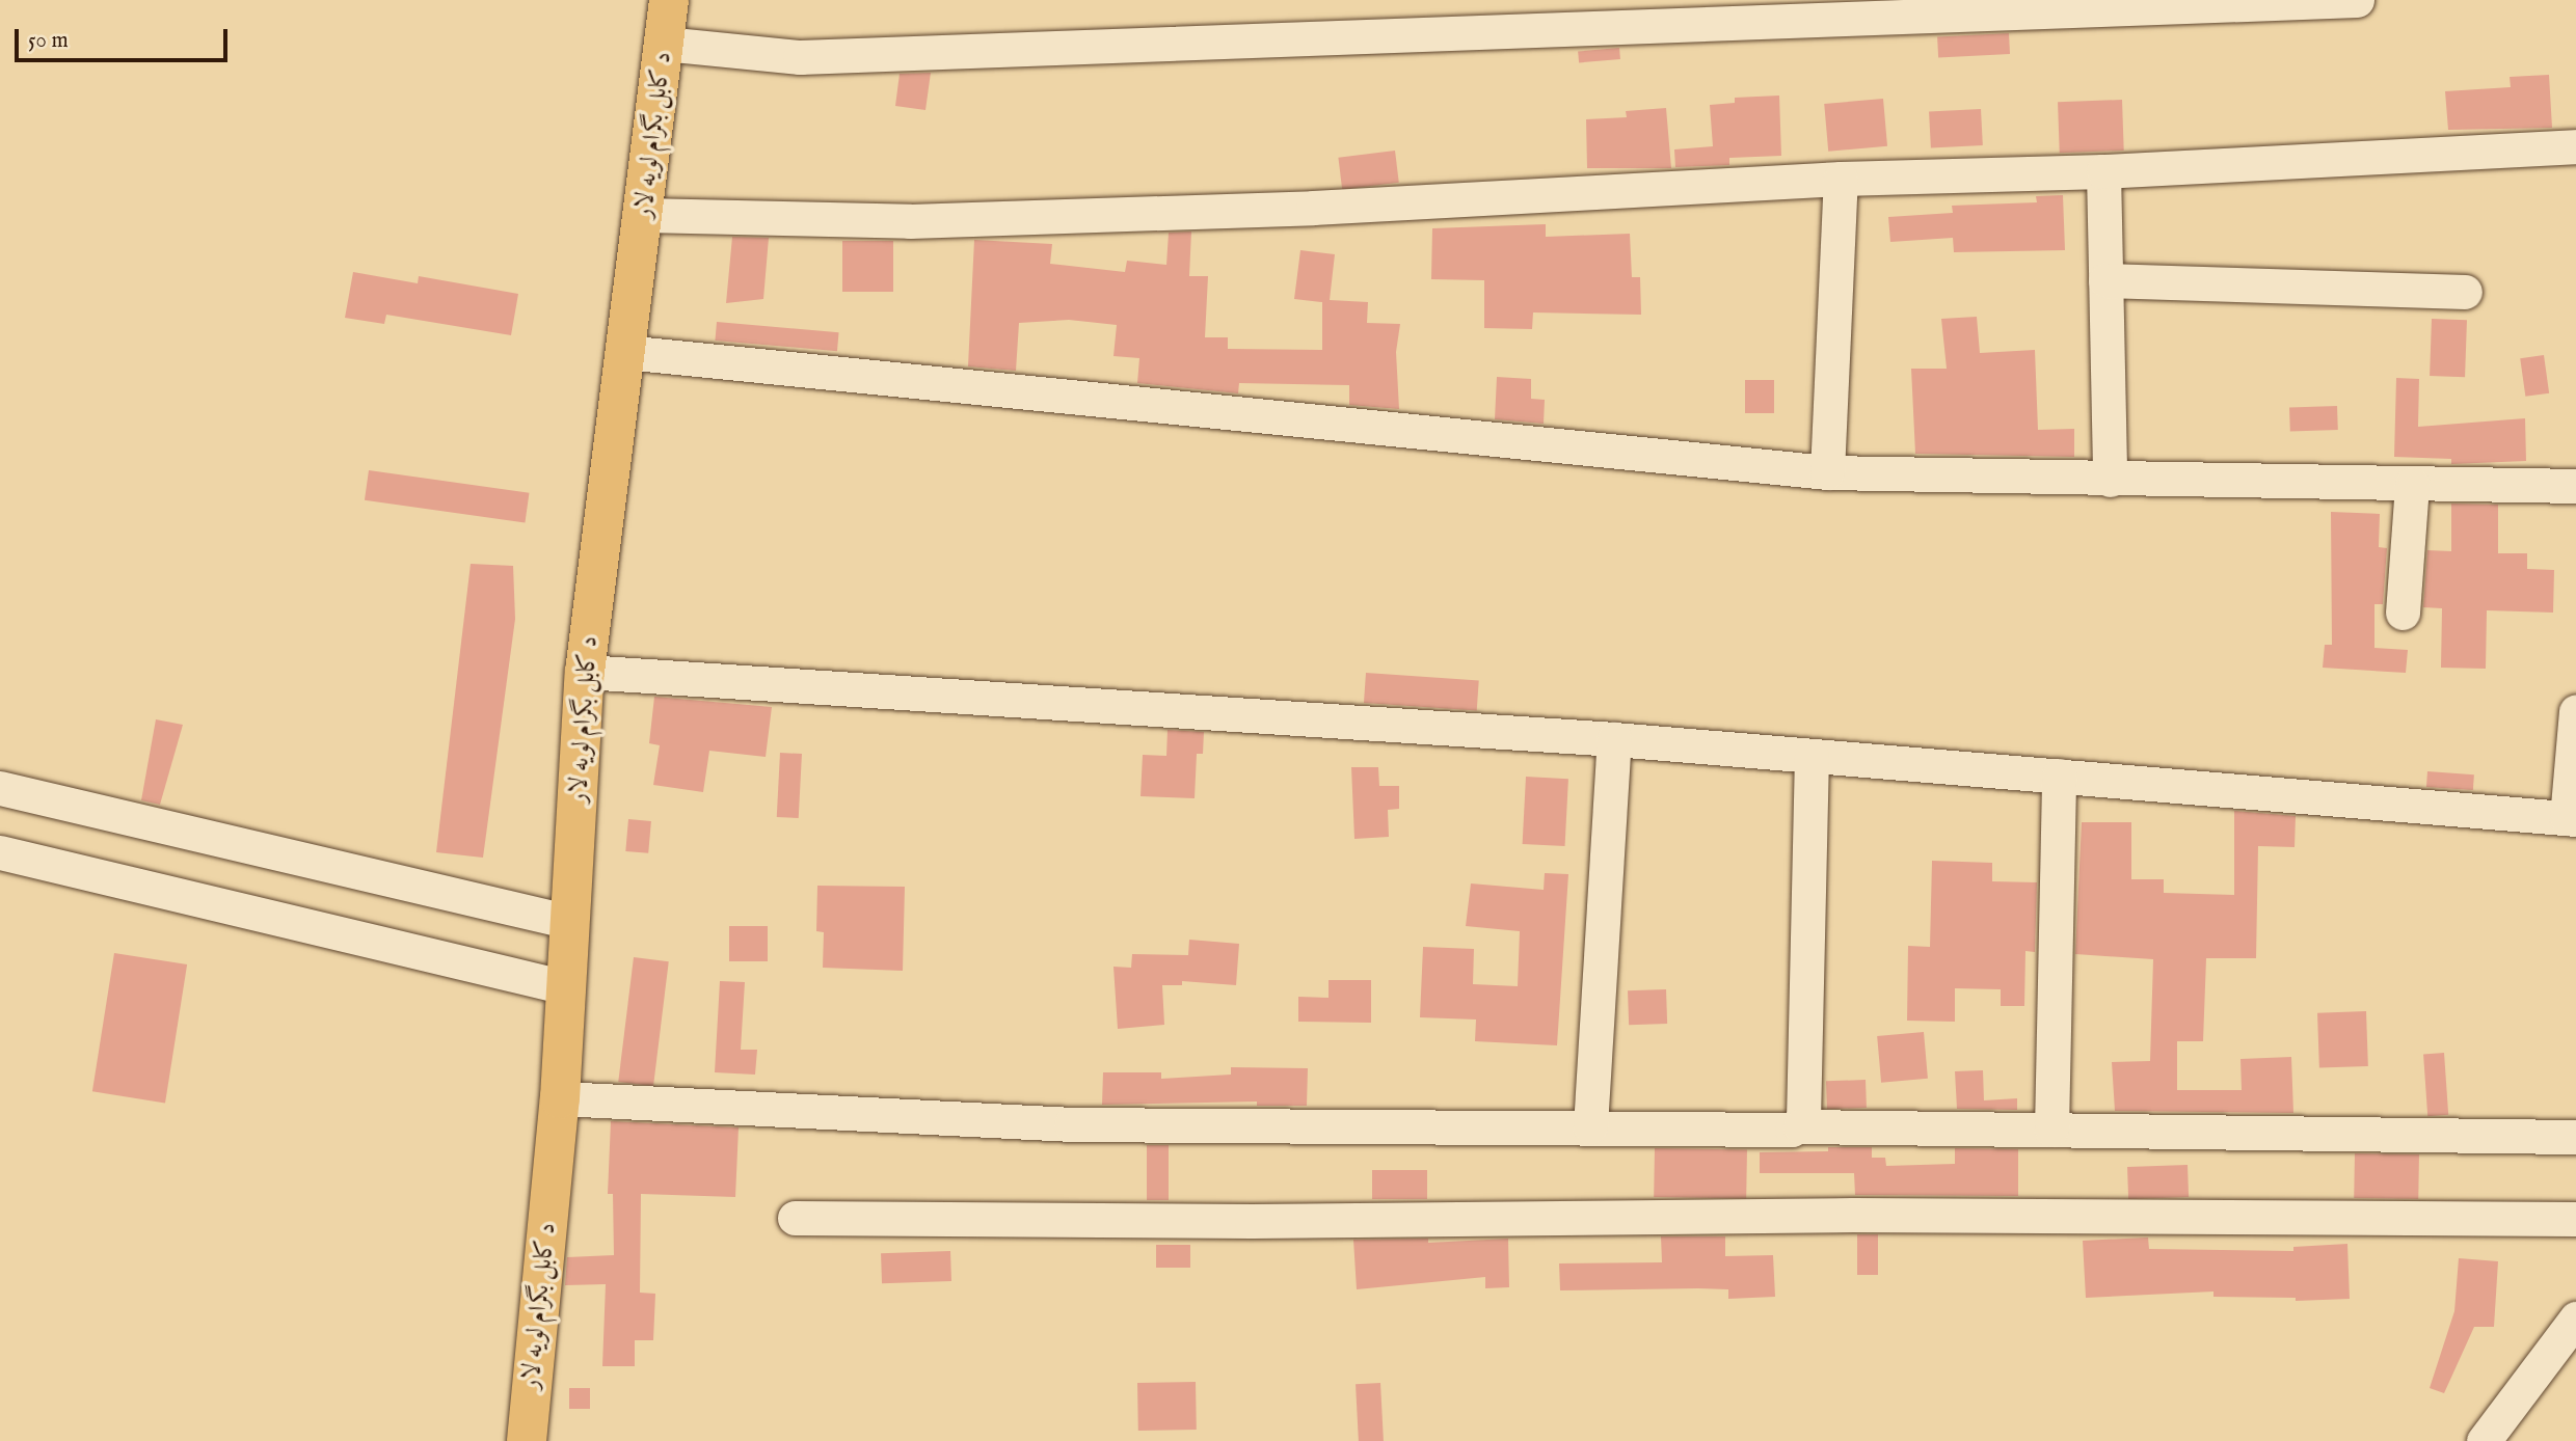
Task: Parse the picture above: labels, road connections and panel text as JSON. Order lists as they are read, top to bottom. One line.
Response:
{"streets":{"highway":["د کابل بگرام لویه لار"]},"scale_bar":"50 m"}
